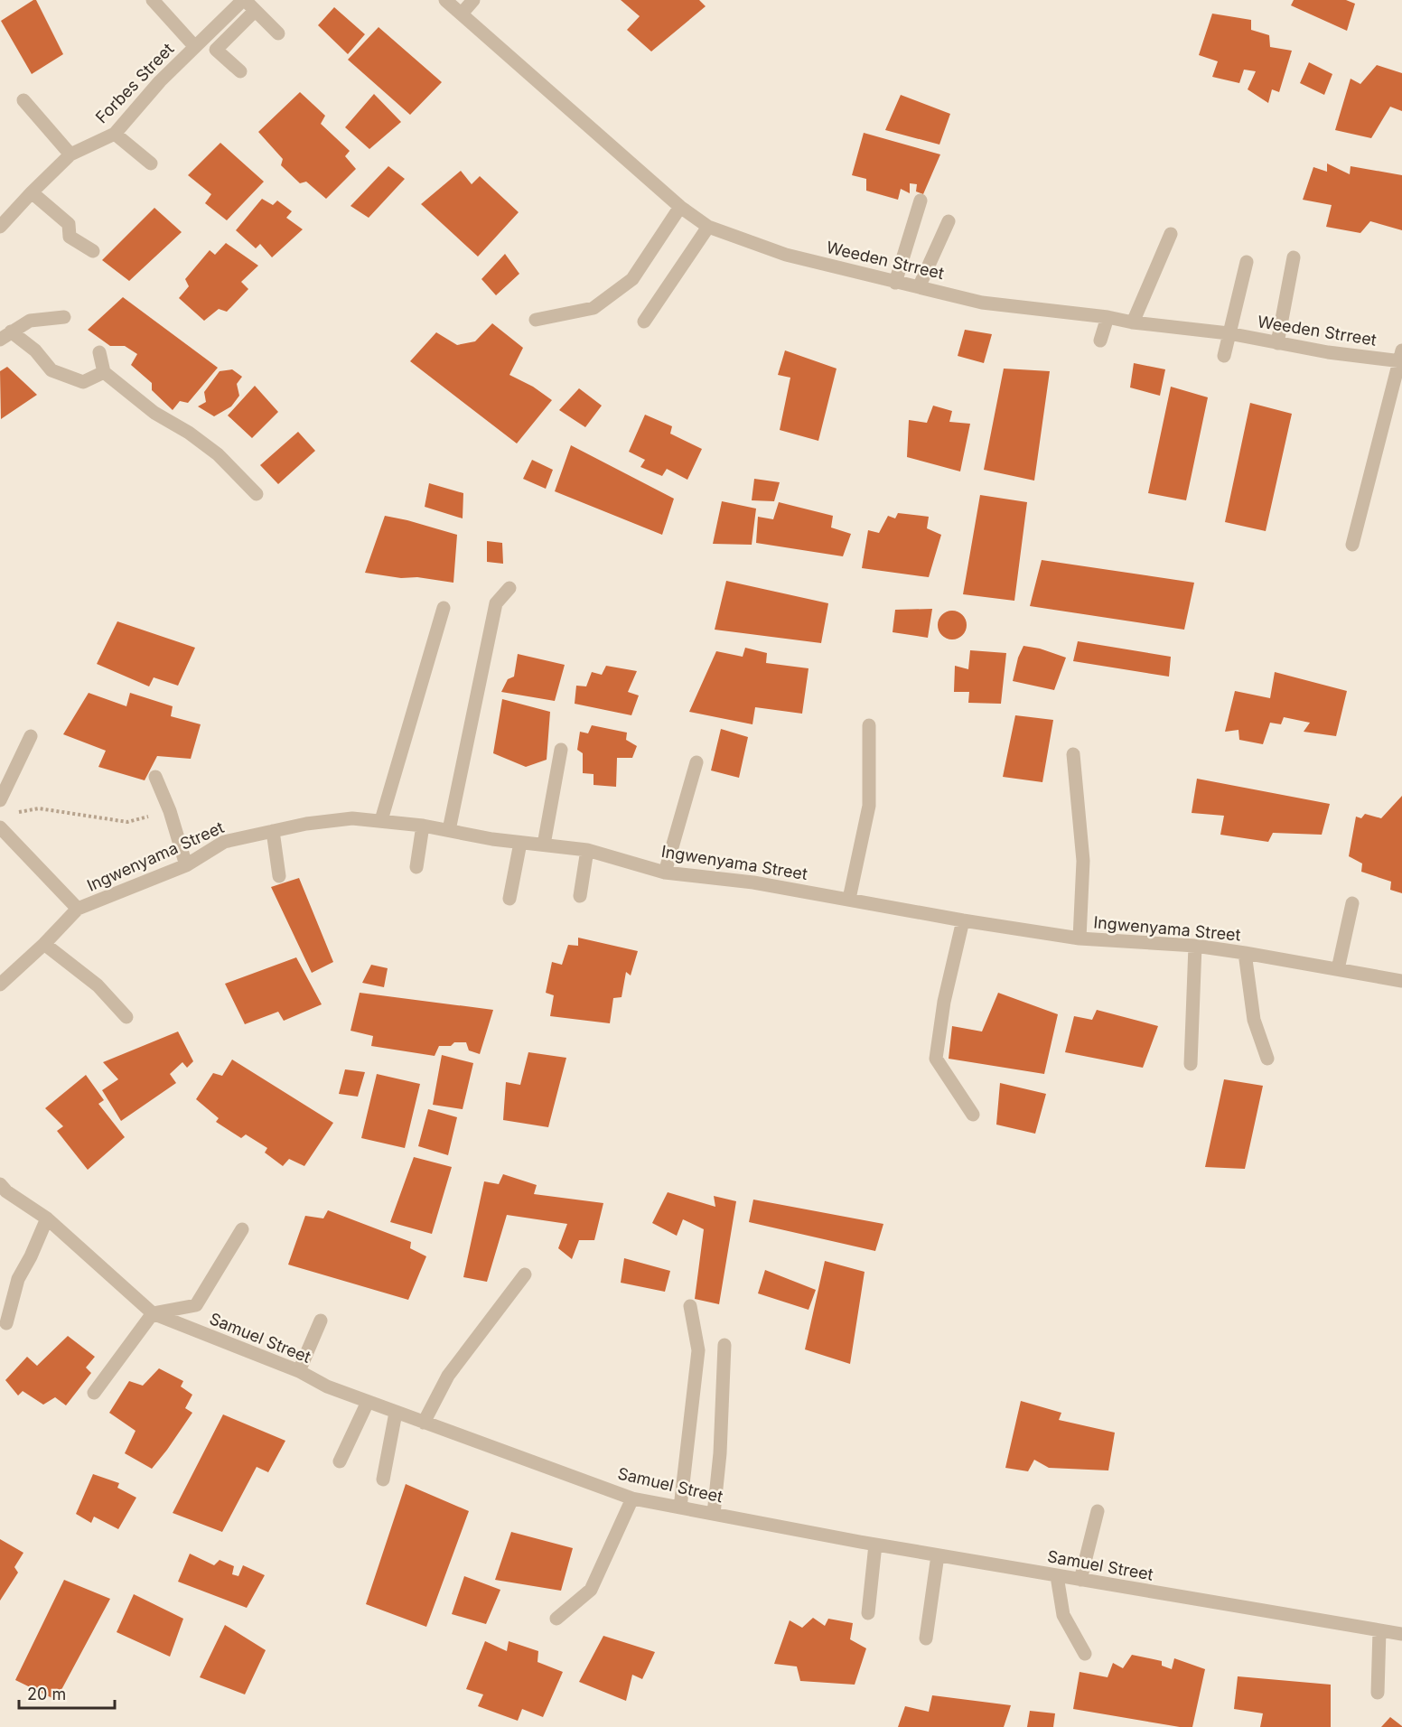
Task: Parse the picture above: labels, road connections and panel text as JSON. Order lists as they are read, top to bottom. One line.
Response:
{"streets":{"street":["Forbes Street","Weeden Strreet","Ingwenyama Street","Samuel Street"]},"scale_bar":"20 m"}
